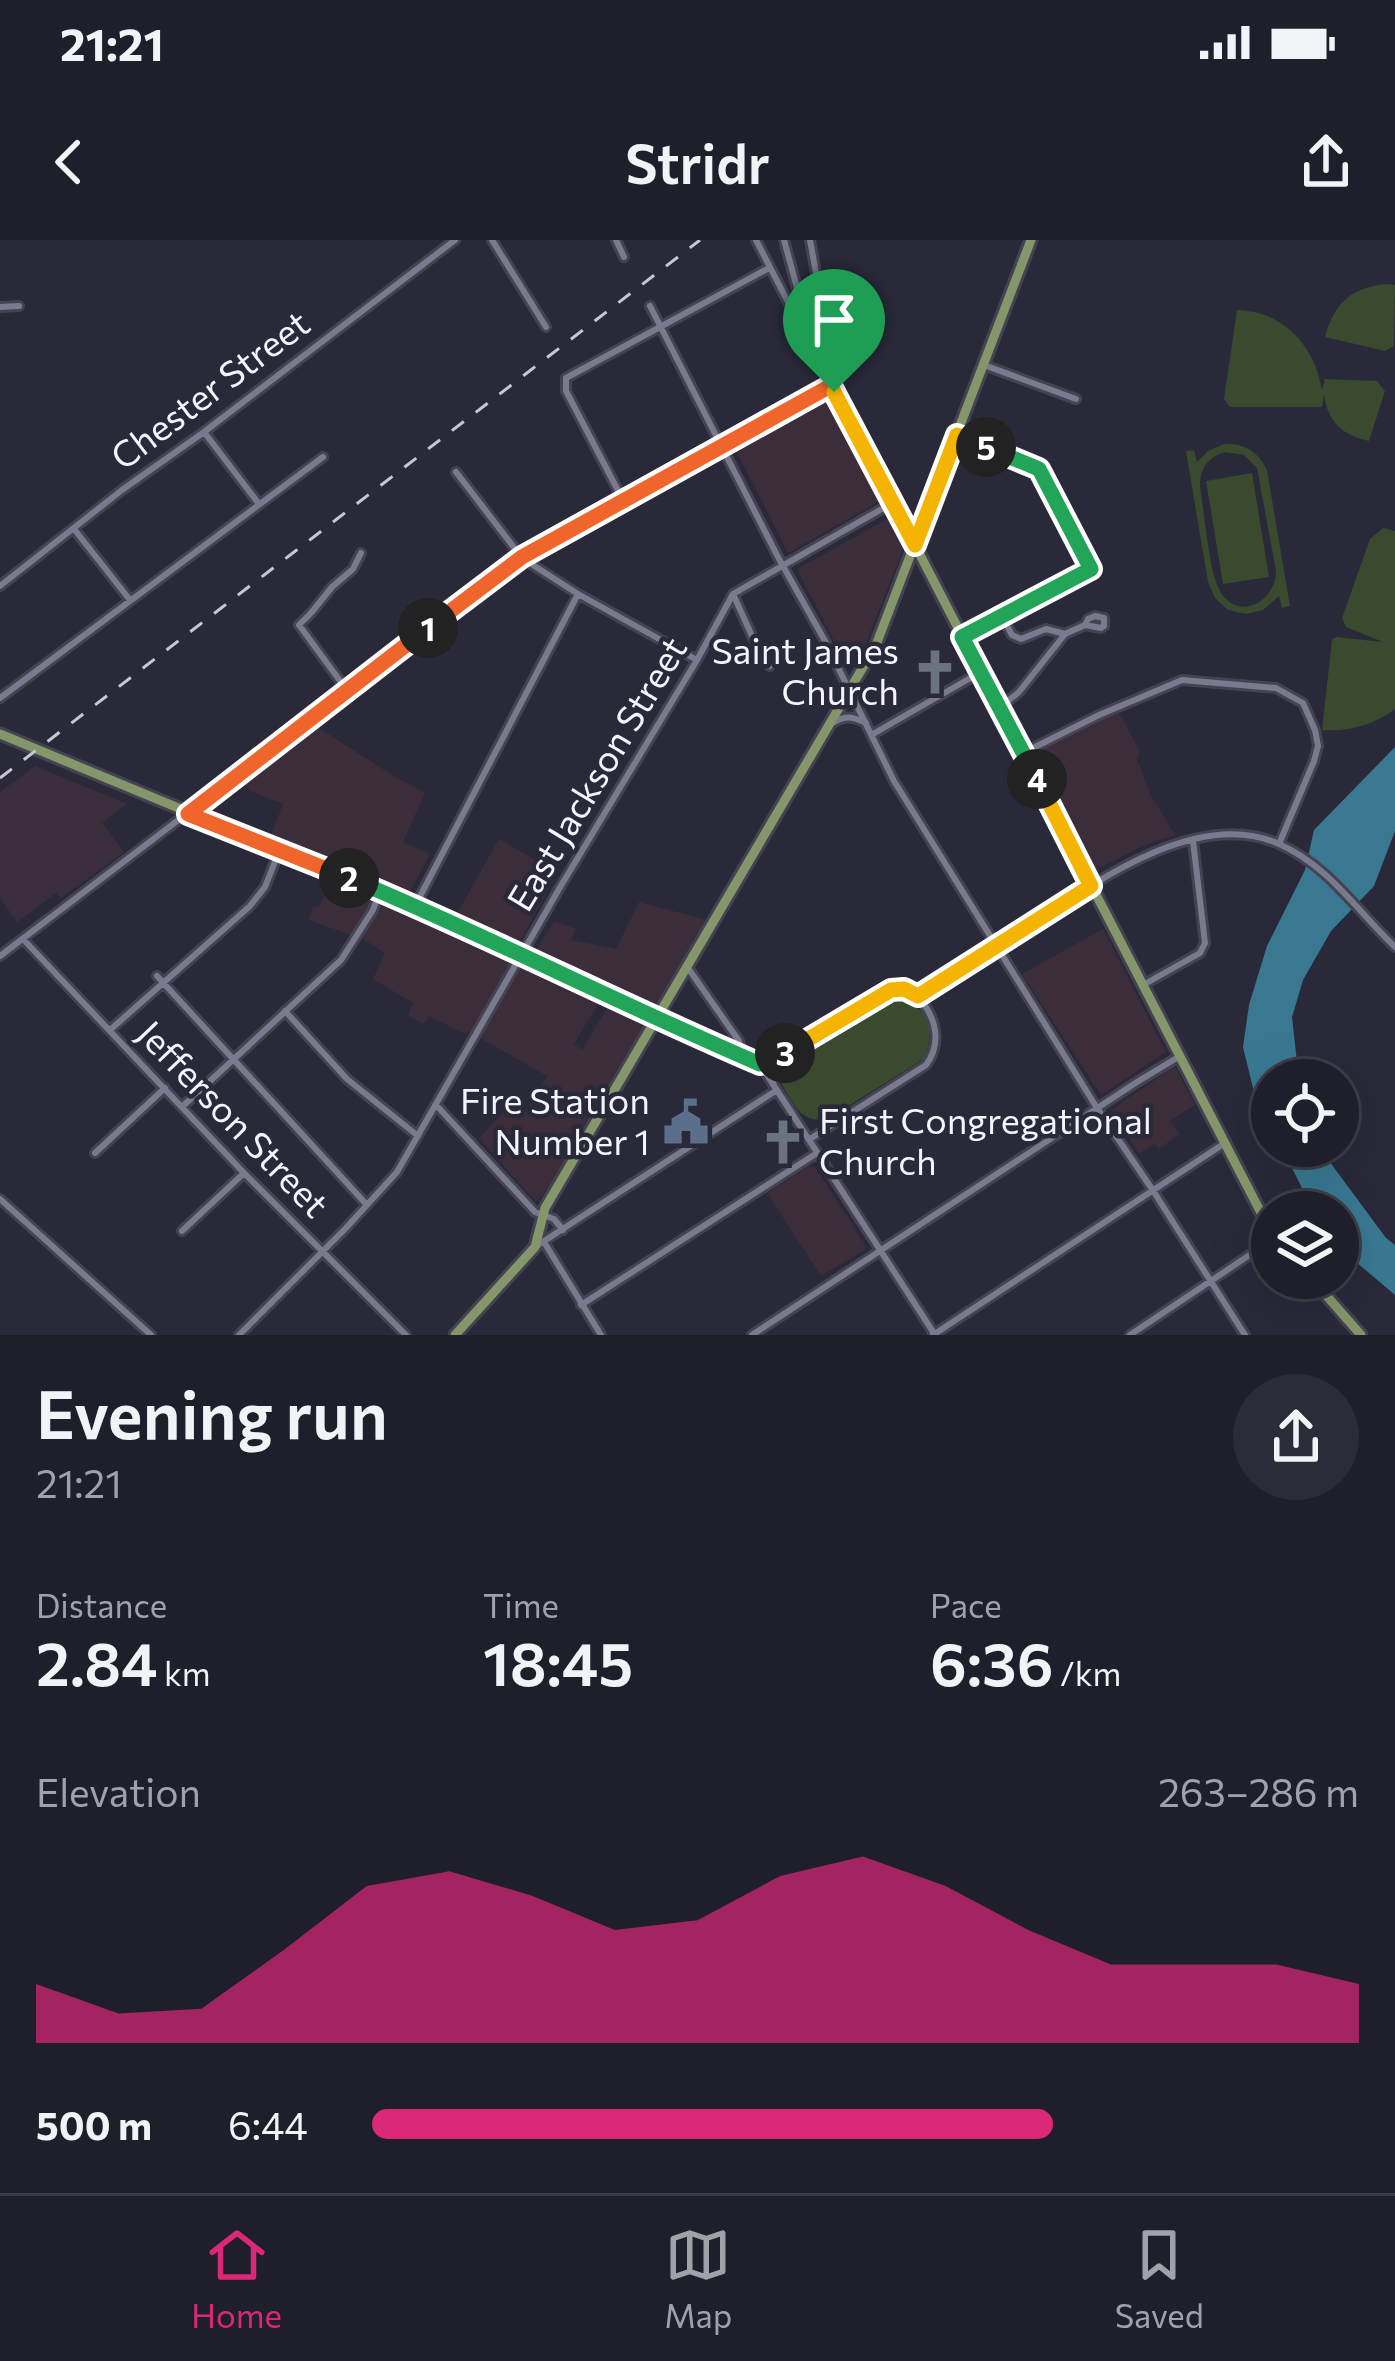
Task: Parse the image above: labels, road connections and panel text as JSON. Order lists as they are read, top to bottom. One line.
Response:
{"streets":{"street":["Chester Street","East Jackson Street","Jefferson Street"]},"crossings":[["East Jackson Street","Jefferson Street"]],"places":{"church":["Saint James Church","First Congregational Church"],"public building":["Fire Station Number 1"]},"page":{"status":"21:21","header":"Stridr","pins":["5","1","4","2","3"],"heading":["Evening run","21:21"],"stats":[["Distance","2.84 km"],["Time","18:45"],["Pace","6:36 /km"]],"chart":["Elevation","263–286 m"],"list":[{"name":"500 m","note":"6:44"}],"tabs":["Home","Map","Saved"]}}
